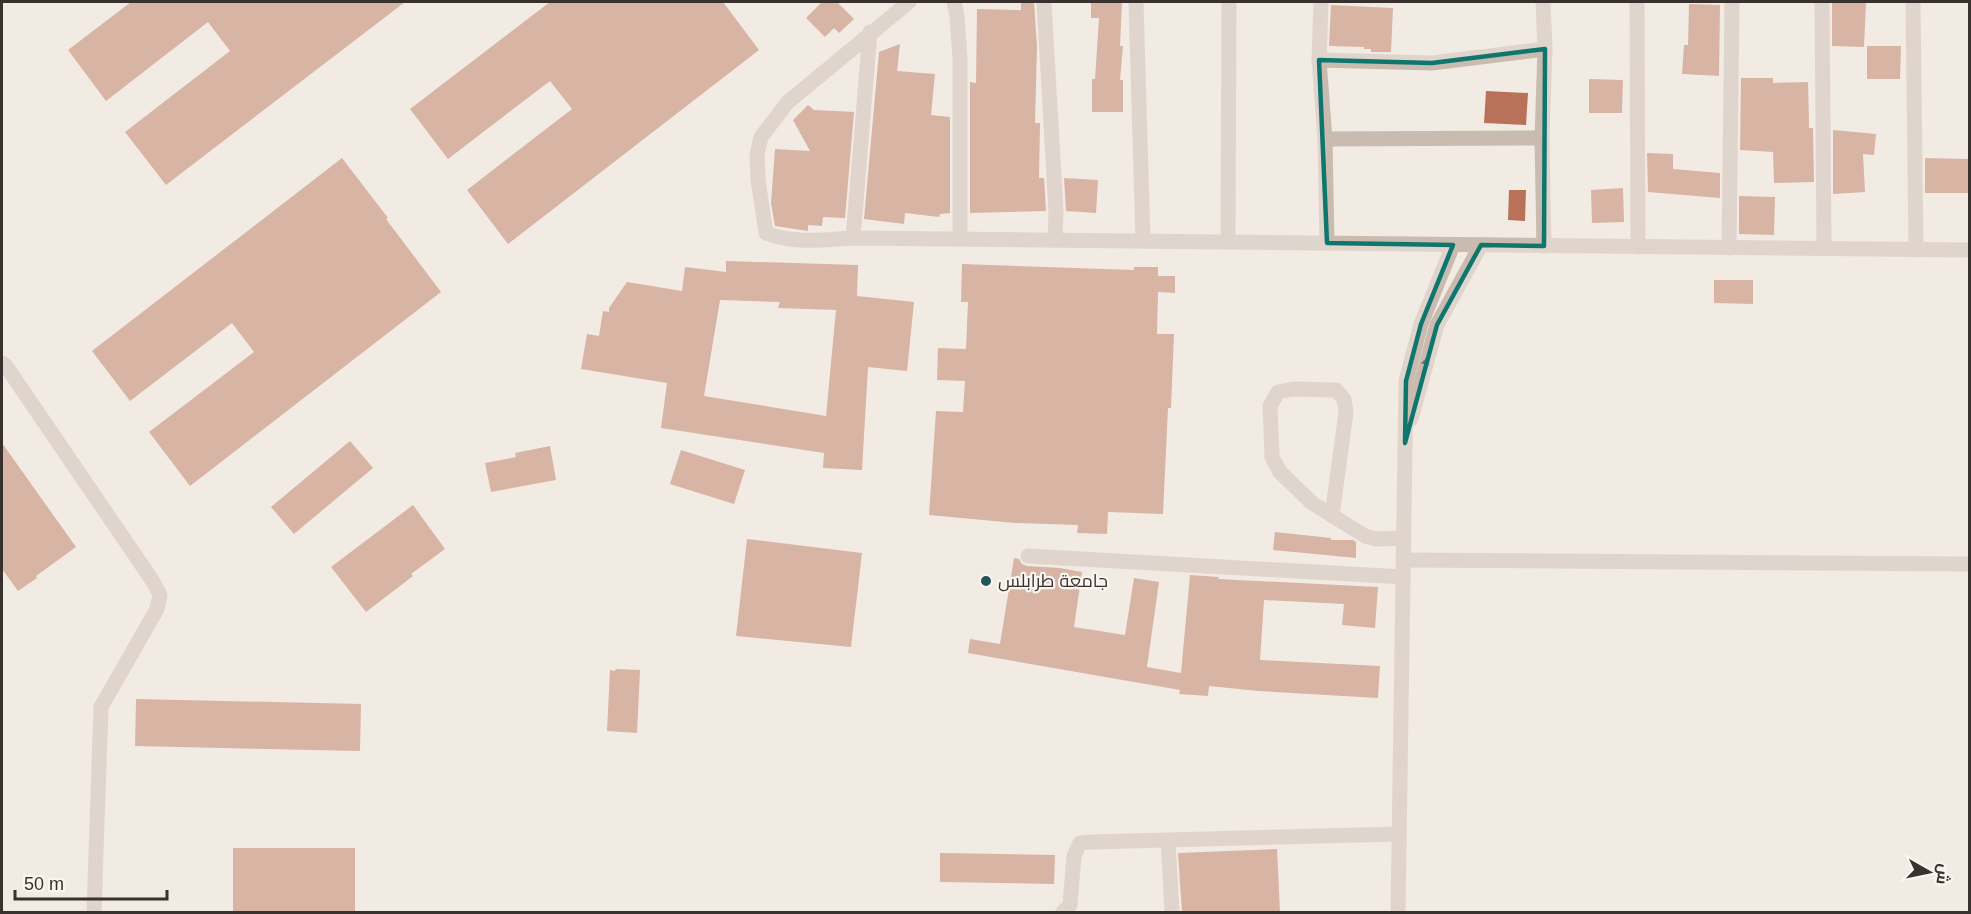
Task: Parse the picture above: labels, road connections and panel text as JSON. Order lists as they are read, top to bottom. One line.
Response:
{"places":["جامعة طرابلس"],"scale_bar":"50 m","north":"right"}
